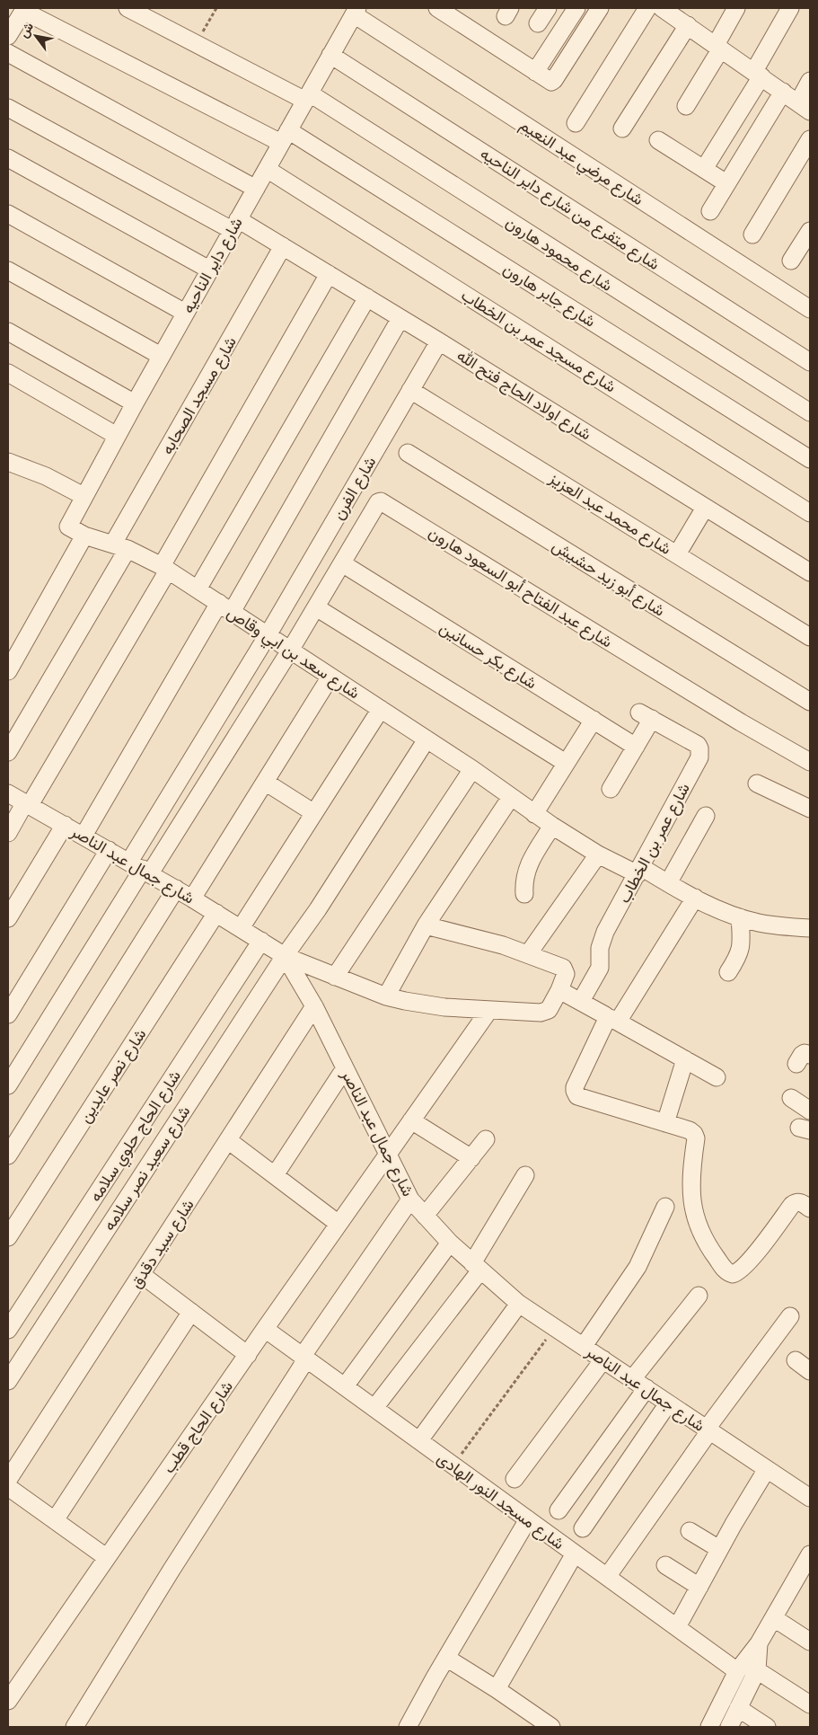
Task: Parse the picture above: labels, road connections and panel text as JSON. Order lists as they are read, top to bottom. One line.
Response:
{"streets":{"street":["شارع مرضي عبد النعيم","شارع متفرع من شارع داير الناحيه","شارع محمود هارون","شارع داير الناحيه","شارع جابر هارون","شارع مسجد عمر بن الخطاب","شارع اولاد الحاج فتح الله","شارع مسجد الصحابه","شارع الفرن","شارع محمد عبد العزيز","شارع أبو زيد حشيش","شارع عبد الفتاح أبو السعود هارون","شارع سعد بن ابي وقاص","شارع بكر حسانين","شارع عمر بن الخطاب","شارع جمال عبد الناصر","شارع نصر عابدين","شارع الحاج حلوي سلامه","شارع سعيد نصر سلامه","شارع سيد دقدق","شارع الحاج قطب","شارع مسجد النور الهادى"]},"crossings":[["شارع مرضي عبد النعيم","شارع داير الناحيه"],["شارع متفرع من شارع داير الناحيه","شارع داير الناحيه"],["شارع محمود هارون","شارع داير الناحيه"],["شارع داير الناحيه","شارع جابر هارون"],["شارع داير الناحيه","شارع مسجد عمر بن الخطاب"],["شارع داير الناحيه","شارع اولاد الحاج فتح الله"],["شارع داير الناحيه","شارع سعد بن ابي وقاص"],["شارع اولاد الحاج فتح الله","شارع مسجد الصحابه"],["شارع اولاد الحاج فتح الله","شارع الفرن"],["شارع مسجد الصحابه","شارع سعد بن ابي وقاص"],["شارع الفرن","شارع محمد عبد العزيز"],["شارع الفرن","شارع عبد الفتاح أبو السعود هارون"],["شارع الفرن","شارع سعد بن ابي وقاص"],["شارع الفرن","شارع جمال عبد الناصر"],["شارع عبد الفتاح أبو السعود هارون","شارع سعد بن ابي وقاص"],["شارع عبد الفتاح أبو السعود هارون","شارع بكر حسانين"],["شارع عبد الفتاح أبو السعود هارون","شارع جمال عبد الناصر"],["شارع سعد بن ابي وقاص","شارع عمر بن الخطاب"],["شارع سعد بن ابي وقاص","شارع سعيد نصر سلامه"],["شارع بكر حسانين","شارع عمر بن الخطاب"],["شارع جمال عبد الناصر","شارع نصر عابدين"],["شارع جمال عبد الناصر","شارع الحاج حلوي سلامه"],["شارع جمال عبد الناصر","شارع سعيد نصر سلامه"],["شارع جمال عبد الناصر","شارع سيد دقدق"],["شارع جمال عبد الناصر","شارع الحاج قطب"],["شارع الحاج قطب","شارع مسجد النور الهادى"]],"north":"top left"}
